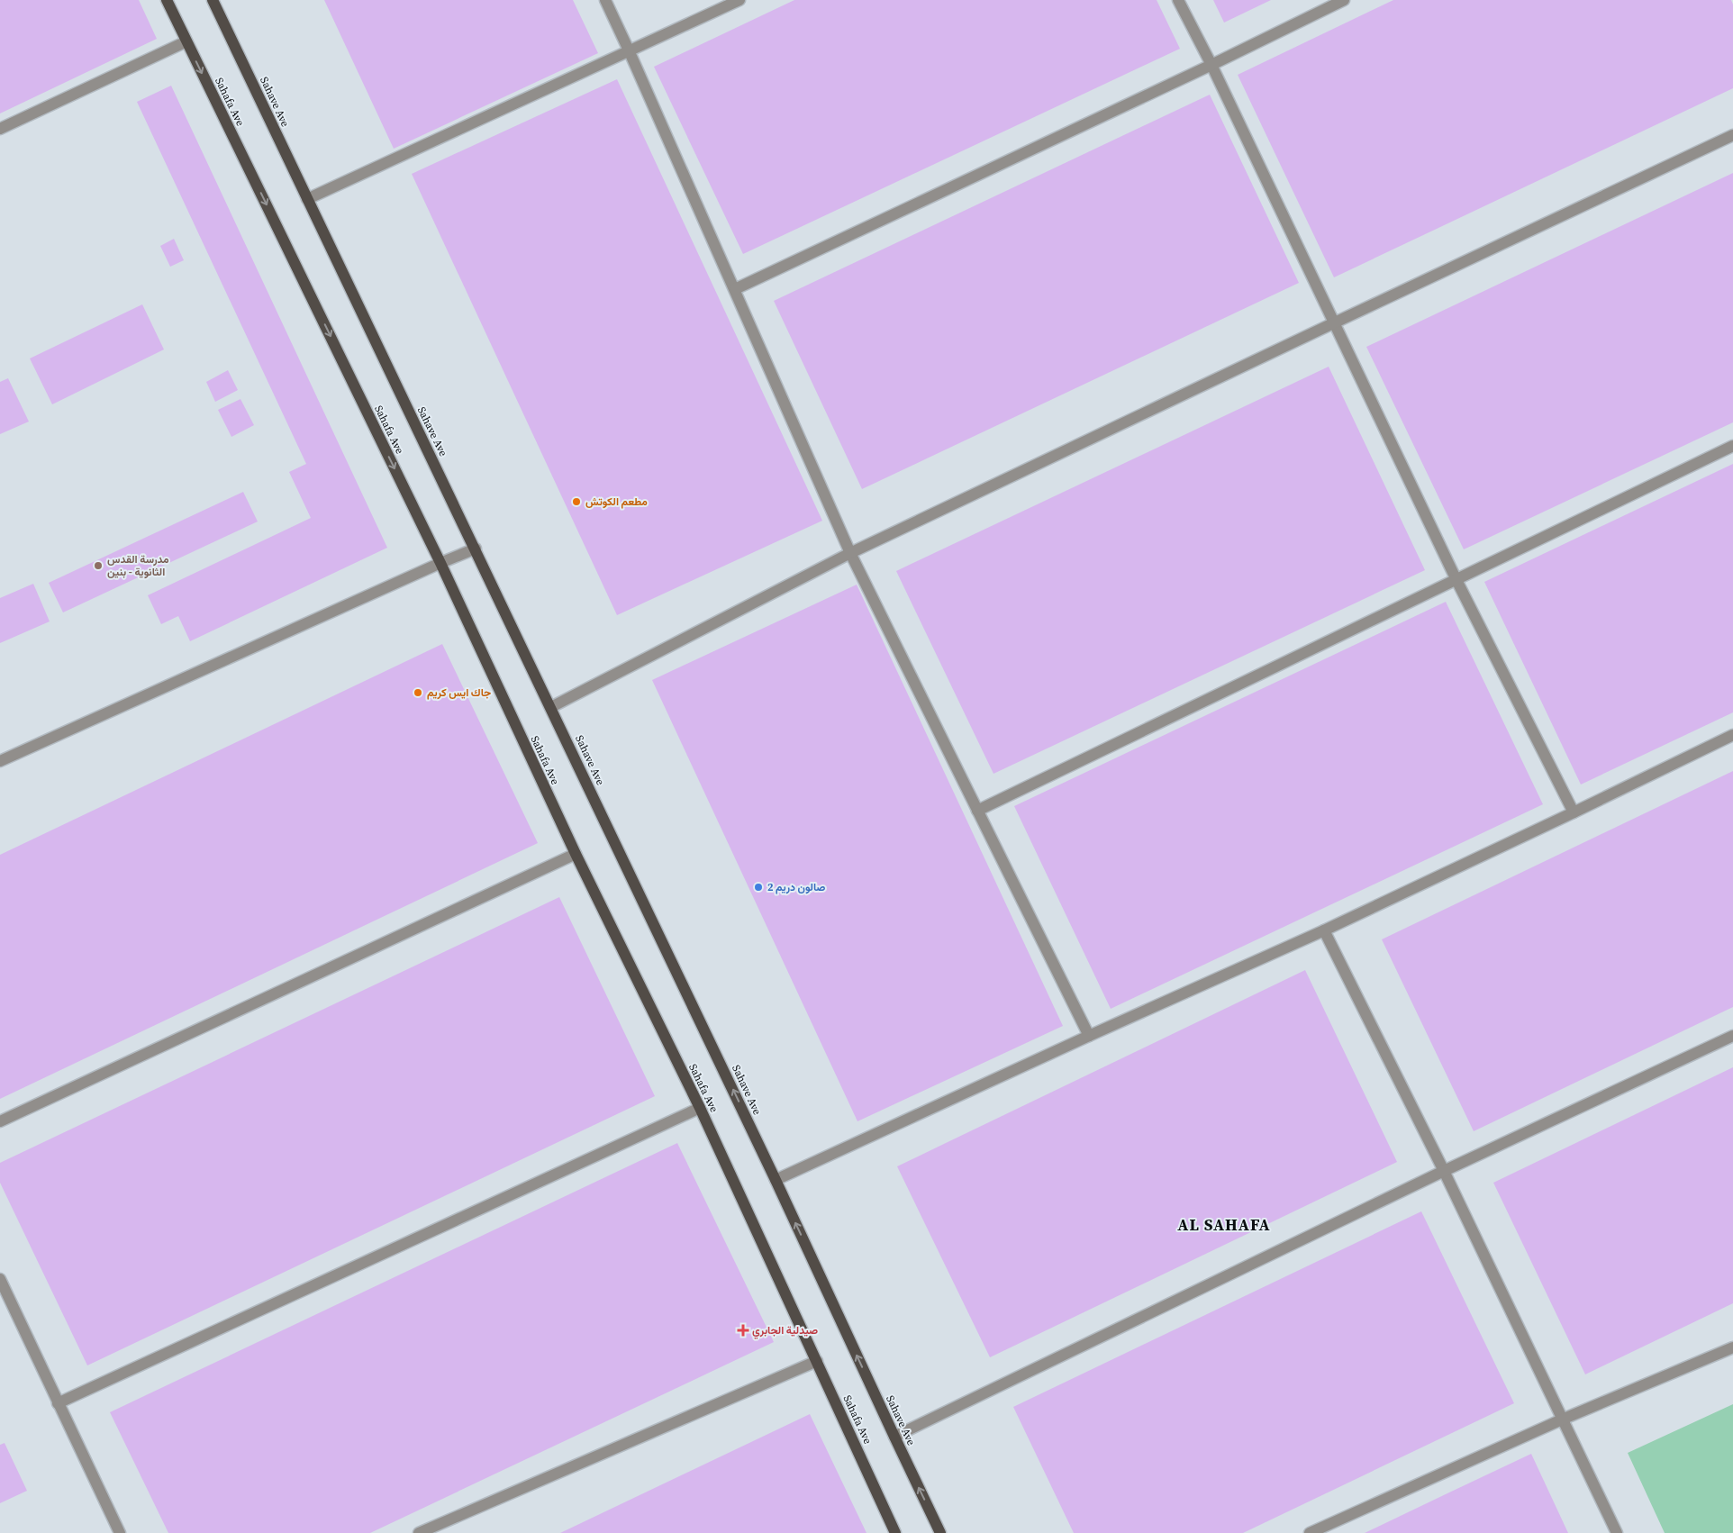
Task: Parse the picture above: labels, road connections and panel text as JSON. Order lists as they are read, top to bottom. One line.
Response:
{"streets":{"main road":["Sahafa Ave","Sahave Ave"]},"one_way":["Sahave Ave"],"districts":["AL SAHAFA"],"places":{"other":["مطعم الكوتش","مدرسة القدس الثانوية - بنين","جاك ايس كريم","صالون دريم 2"],"health":["صيدلية الجابري"]}}
